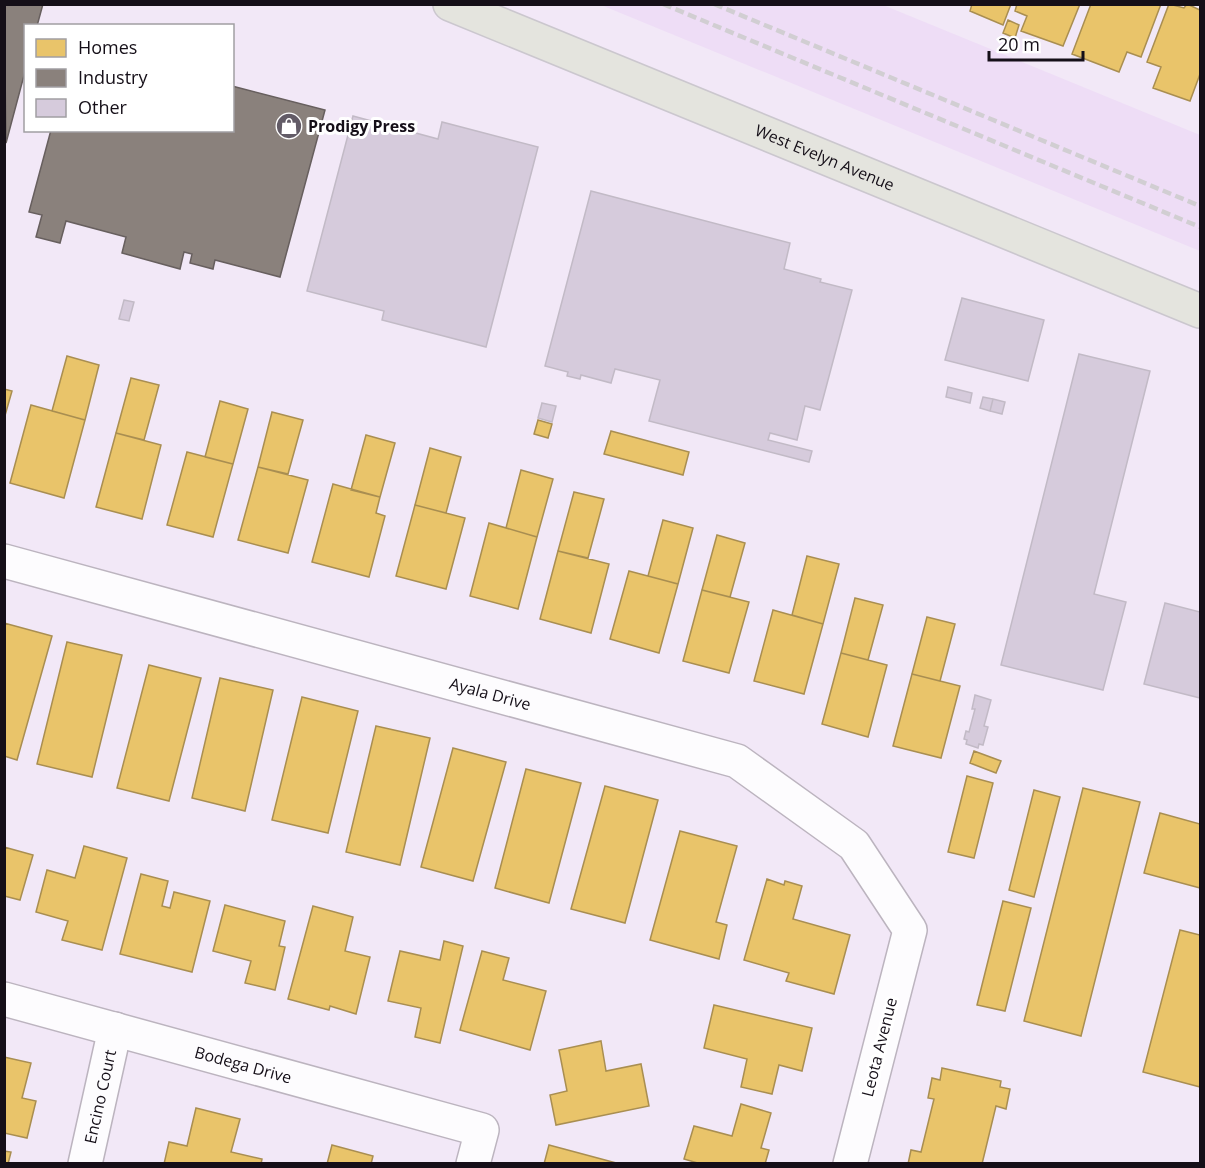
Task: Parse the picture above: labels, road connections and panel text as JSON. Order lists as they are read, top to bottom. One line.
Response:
{"streets":{"main road":["West Evelyn Avenue"],"street":["Ayala Drive","Leota Avenue","Bodega Drive","Encino Court"]},"crossings":[["Ayala Drive","Leota Avenue"],["Bodega Drive","Encino Court"]],"places":{"shop":["Prodigy Press"]},"legend":["Homes","Industry","Other"],"scale_bar":"20 m"}
